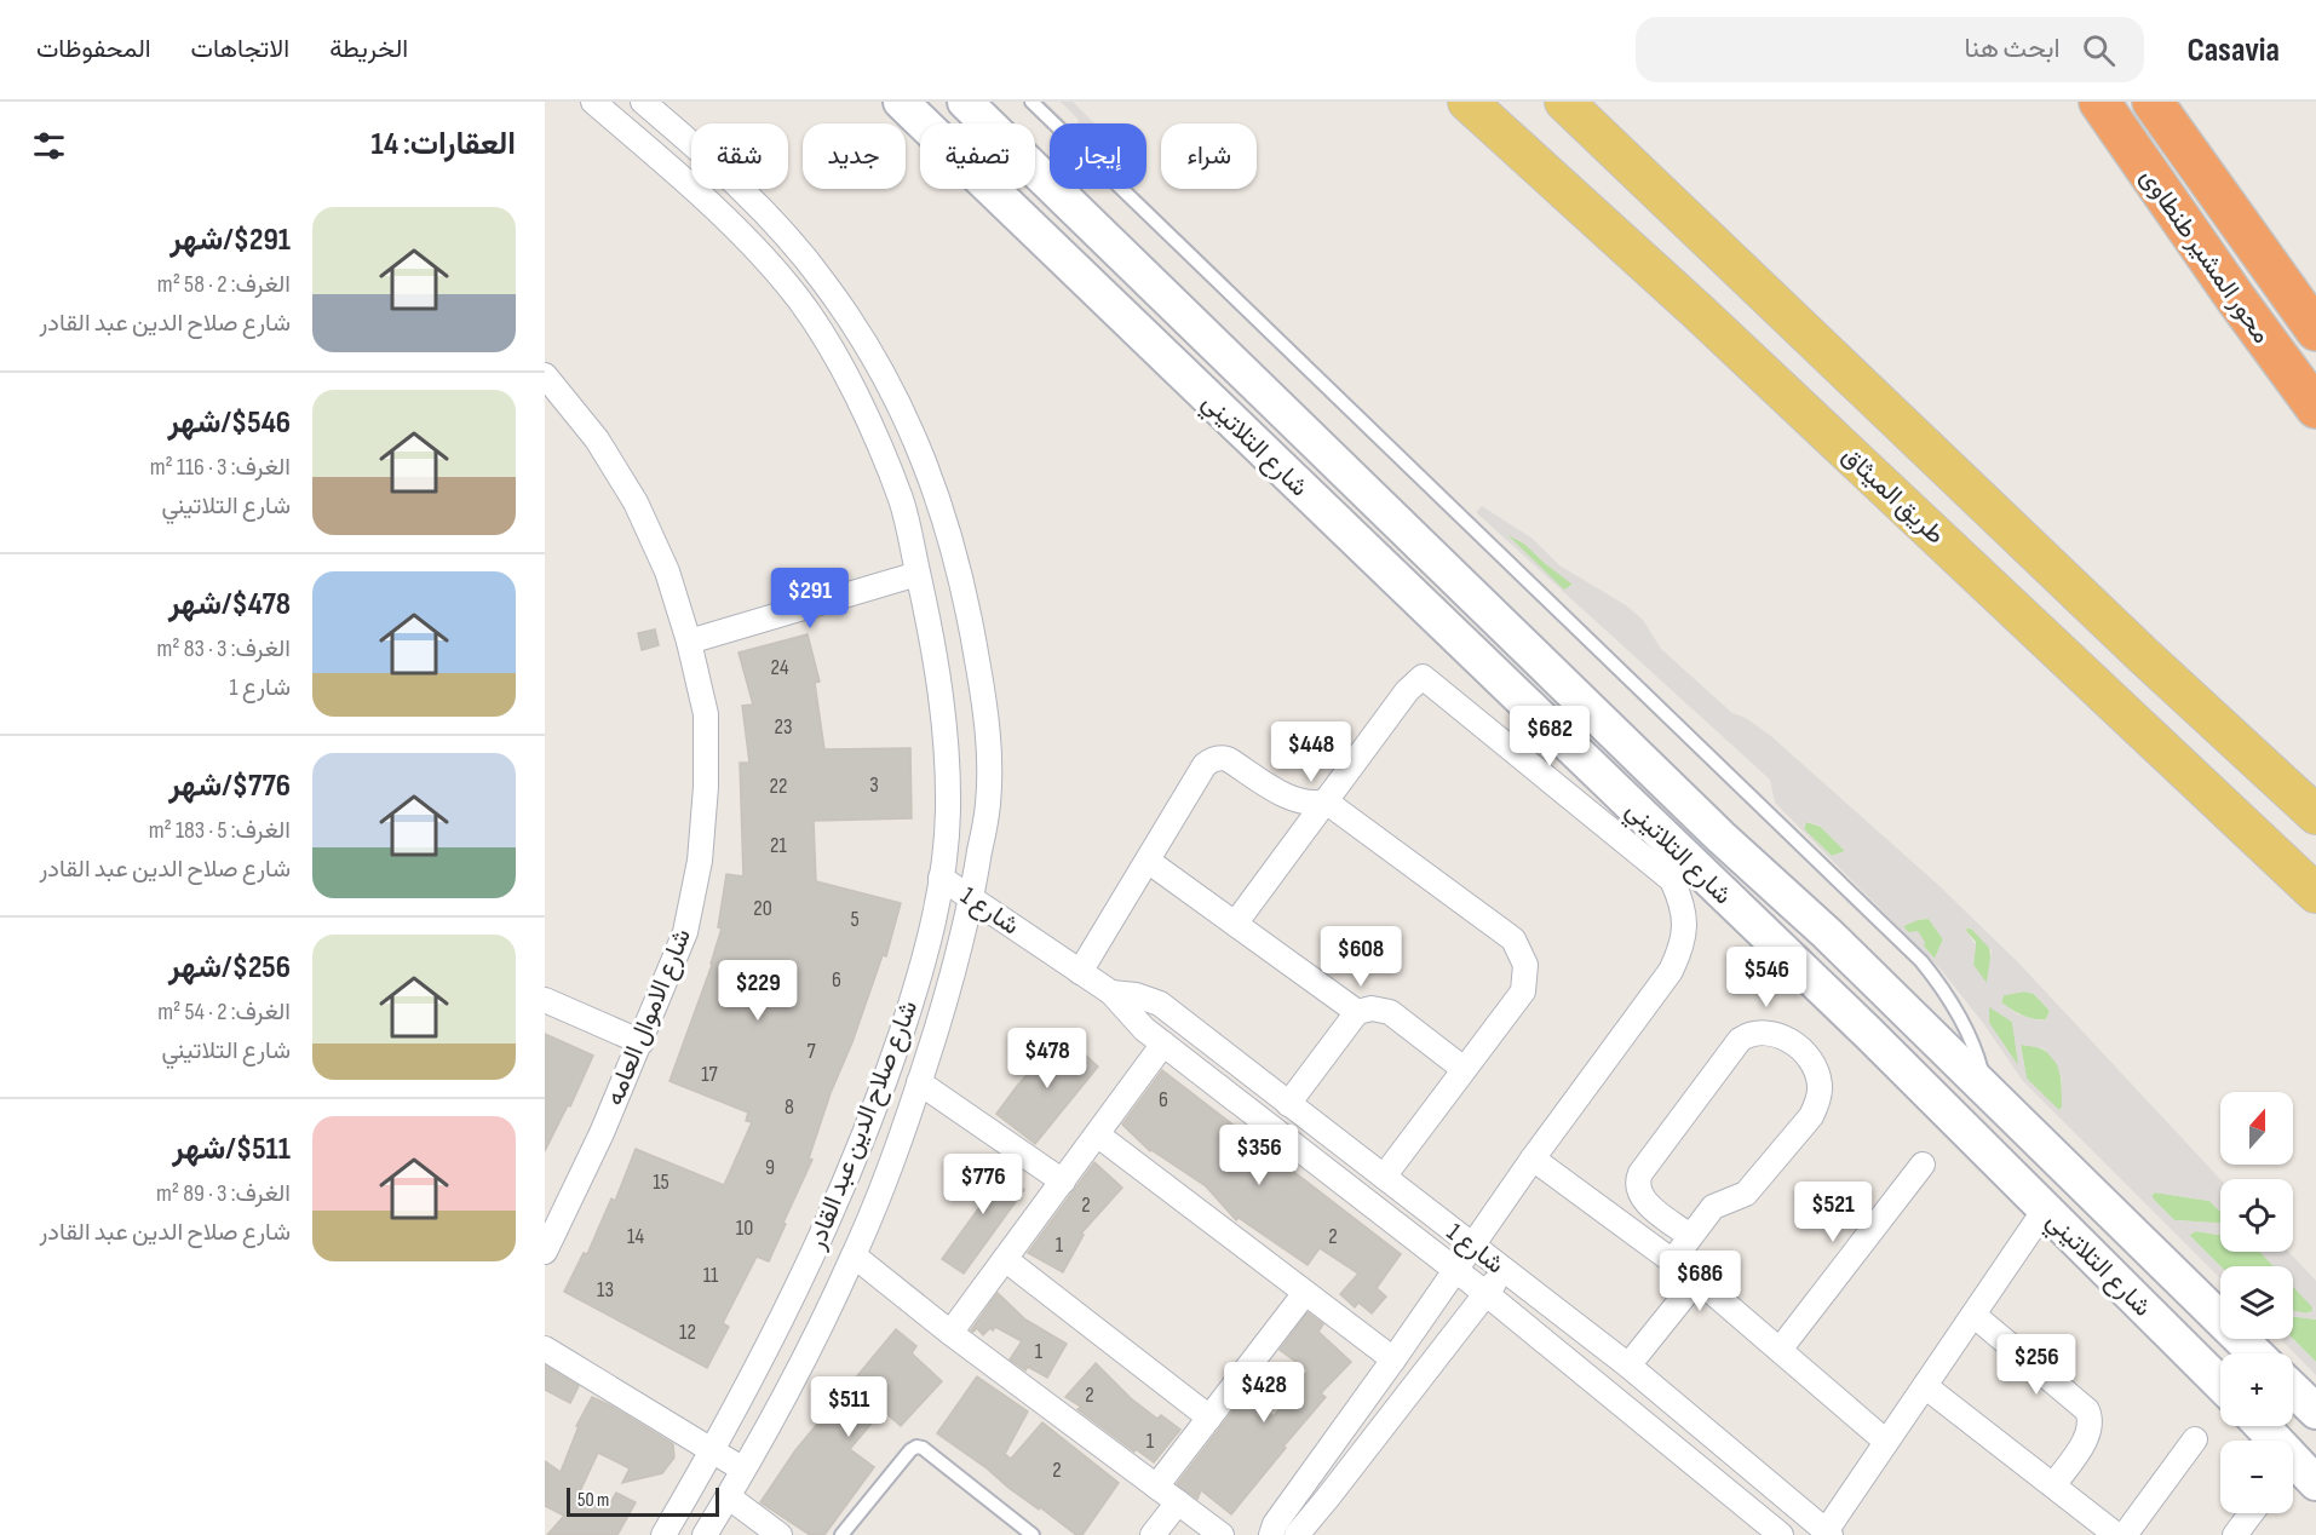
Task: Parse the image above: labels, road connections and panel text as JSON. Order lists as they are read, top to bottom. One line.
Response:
{"streets":{"highway":["محور المشير طنطاوى"],"main road":["شارع التلاتيني","طريق الميثاق"],"street":["شارع 1","شارع الاموال العامه","شارع صلاح الدين عبد القادر"]},"crossings":[["شارع 1","شارع صلاح الدين عبد القادر"]],"house_numbers":["24","23","3","22","21","20","5","6","7","17","6","8","9","15","2","10","14","2","1","11","13","12","1","2","1","2"],"scale_bar":"50 m","north":"top","page":{"header":"Casavia","search":"ابحث هنا","nav":["الخريطة","الاتجاهات","المحفوظات"],"heading":"العقارات: 14","chip":["شراء","إيجار","تصفية","جديد","شقة"],"list":[{"name":"$291/شهر","note":"الغرف: 2 · 58 m² · شارع صلاح الدين عبد القادر"},{"name":"$546/شهر","note":"الغرف: 3 · 116 m² · شارع التلاتيني"},{"name":"$478/شهر","note":"الغرف: 3 · 83 m² · شارع 1"},{"name":"$776/شهر","note":"الغرف: 5 · 183 m² · شارع صلاح الدين عبد القادر"},{"name":"$256/شهر","note":"الغرف: 2 · 54 m² · شارع التلاتيني"},{"name":"$511/شهر","note":"الغرف: 3 · 89 m² · شارع صلاح الدين عبد القادر"}],"price":["$291","$682","$448","$608","$546","$229","$478","$356","$776","$521","$686","$256","$428","$511"],"map_buttons":["+","−"],"scale":"50 m"}}
